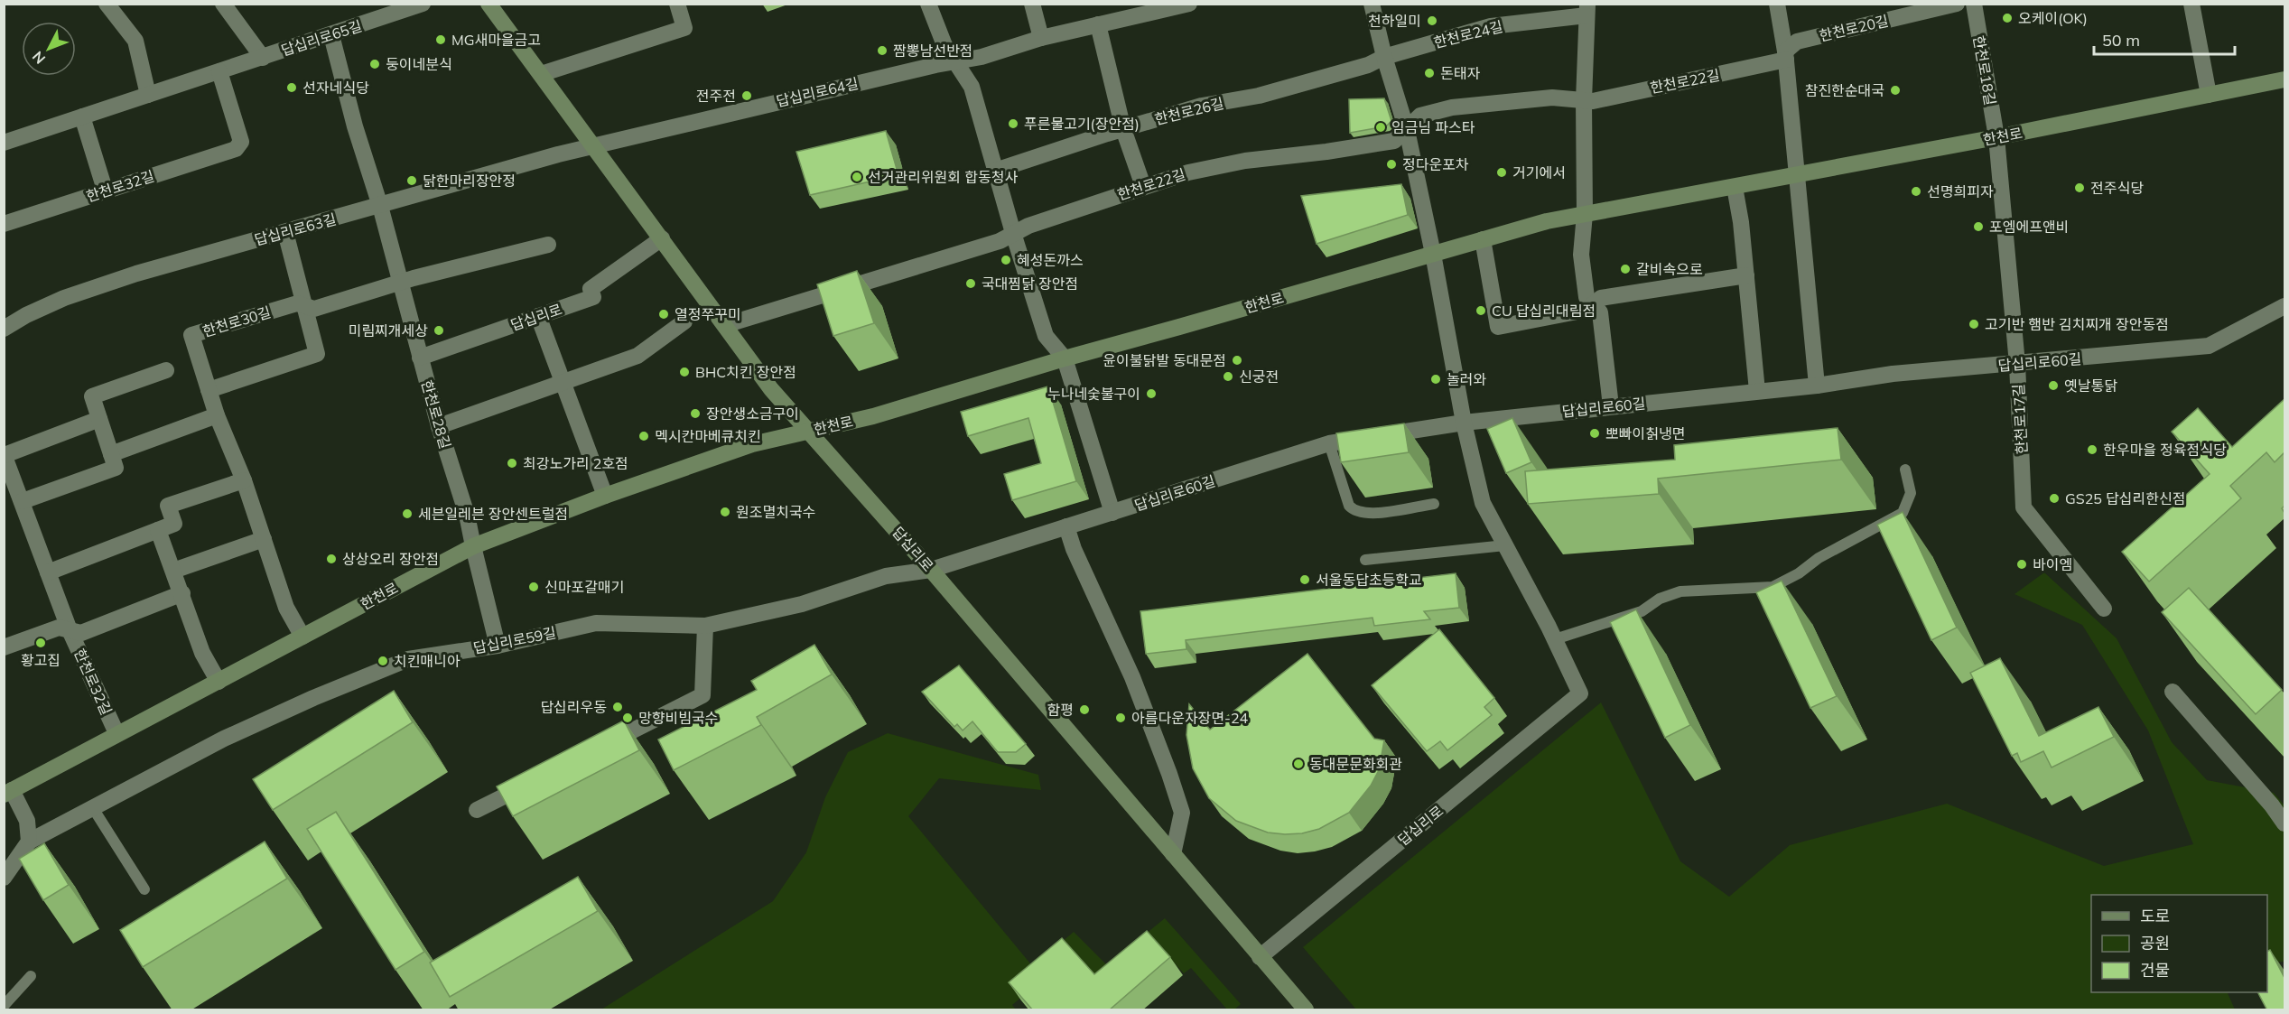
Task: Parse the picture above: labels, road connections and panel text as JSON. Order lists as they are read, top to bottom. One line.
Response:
{"streets":{"main road":["한천로","답십리로"],"street":["한천로20길","한천로24길","답십리로65길","한천로18길","한천로22길","답십리로64길","한천로26길","한천로32길","답십리로63길","한천로30길","답십리로60길","한천로28길","한천로17길","답십리로59길"]},"crossings":[["한천로20길","한천로22길"],["한천로24길","한천로26길"],["답십리로65길","한천로32길"],["답십리로65길","한천로28길"],["한천로18길","한천로"],["한천로18길","한천로17길"],["한천로22길","답십리로"],["답십리로64길","답십리로63길"],["답십리로64길","답십리로"],["한천로","한천로32길"],["한천로","답십리로"],["한천로","한천로30길"],["한천로","한천로28길"],["한천로","한천로17길"],["답십리로63길","답십리로"],["답십리로63길","한천로28길"],["답십리로","답십리로60길"],["답십리로","한천로28길"],["답십리로","답십리로59길"],["한천로30길","한천로28길"],["답십리로60길","한천로17길"],["답십리로60길","답십리로59길"],["한천로28길","답십리로59길"]],"places":["오케이(OK)","천하일미","MG새마을금고","짬뽕남선반점","둥이네분식","돈태자","선자네식당","참진한순대국","전주전","푸른물고기(장안점)","임금님 파스타","정다운포차","거기에서","선거관리위원회 합동청사","닭한마리장안정","전주식당","선명희피자","포엠에프앤비","혜성돈까스","갈비속으로","국대찜닭 장안점","CU 답십리대림점","열정쭈꾸미","고기반 햄반 김치찌개 장안동점","미림찌개세상","윤이불닭발 동대문점","BHC치킨 장안점","신궁전","놀러와","옛날통닭","누나네숯불구이","장안생소금구이","뽀빠이칡냉면","멕시칸마베큐치킨","한우마을 정육점식당","최강노가리 2호점","GS25 답십리한신점","원조멸치국수","세븐일레븐 장안센트럴점","상상오리 장안점","바이엠","서울동답초등학교","신마포갈매기","황고집","치킨매니아","답십리우동","함평","망향비빔국수","아름다운자장면-24","동대문문화회관"],"legend":["도로","공원","건물"],"scale_bar":"50 m","north":"bottom left"}
